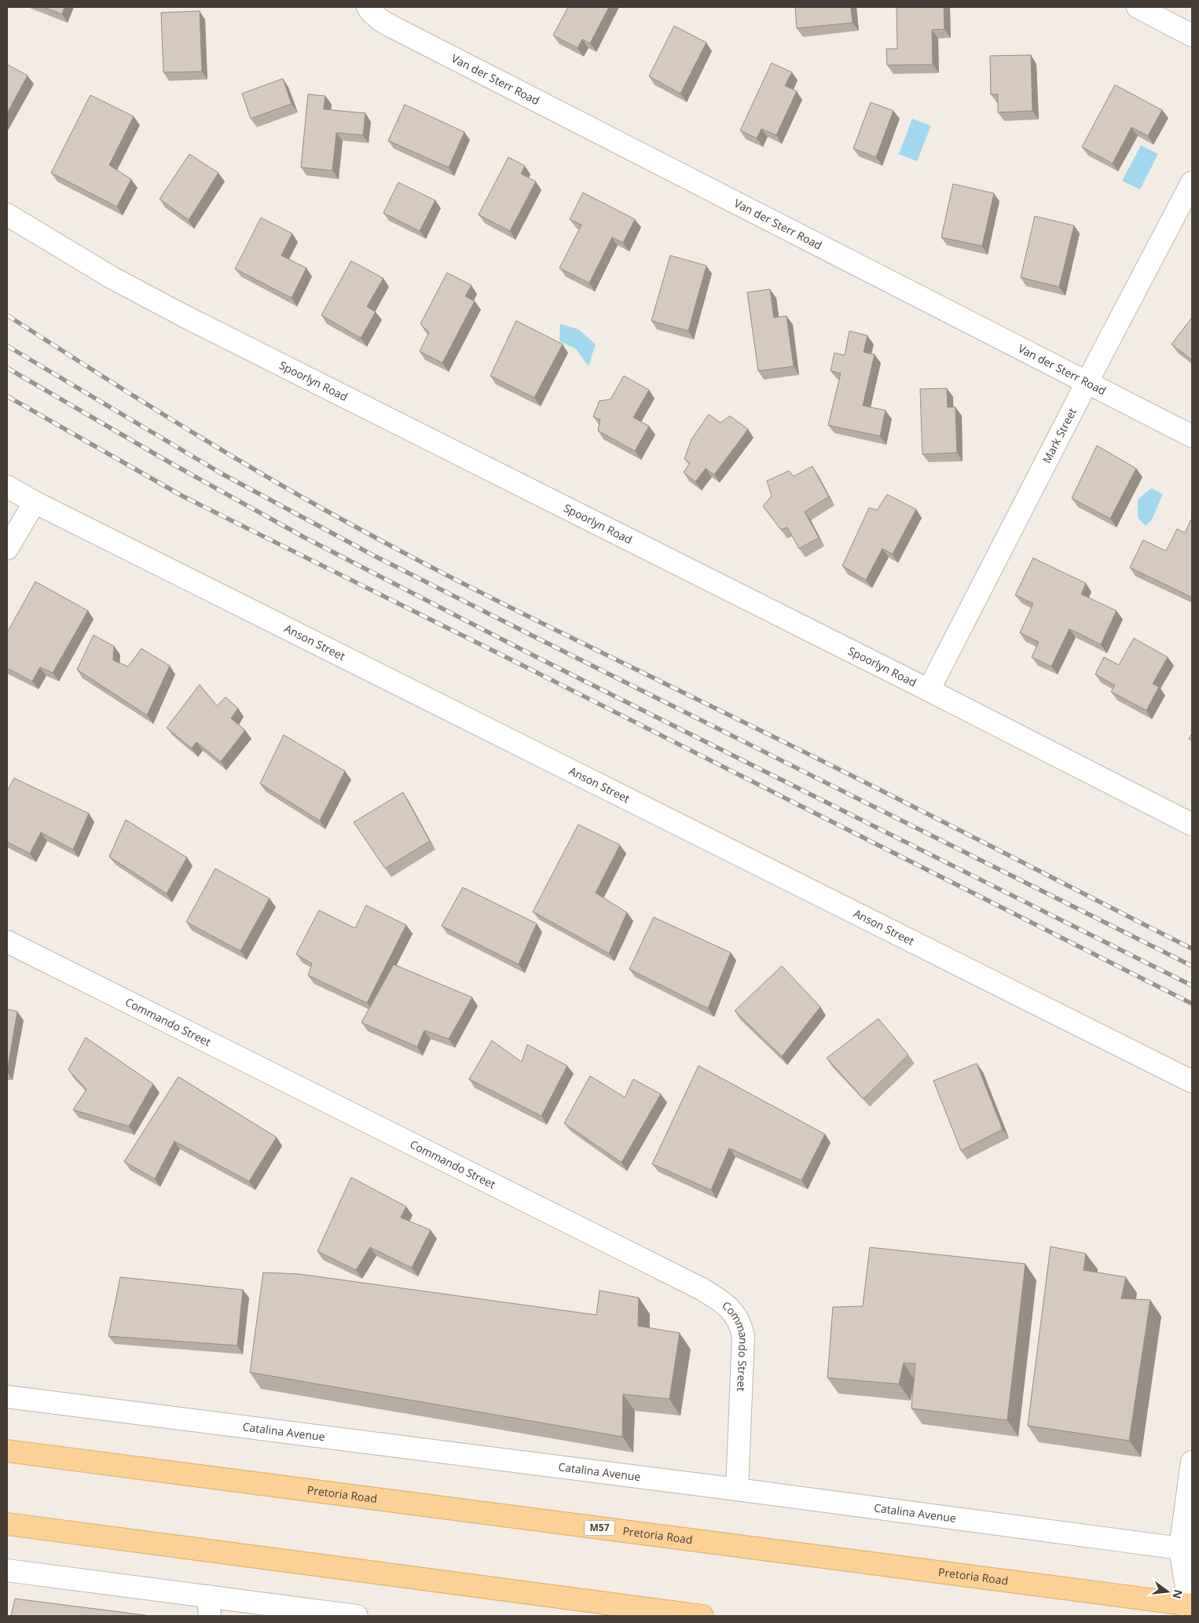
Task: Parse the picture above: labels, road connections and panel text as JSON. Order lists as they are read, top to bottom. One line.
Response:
{"streets":{"main road":["Pretoria Road","M57"],"street":["Van der Sterr Road","Spoorlyn Road","Mark Street","Anson Street","Commando Street","Catalina Avenue"]},"crossings":[["Van der Sterr Road","Mark Street"],["Spoorlyn Road","Mark Street"],["Commando Street","Catalina Avenue"]],"north":"right"}
